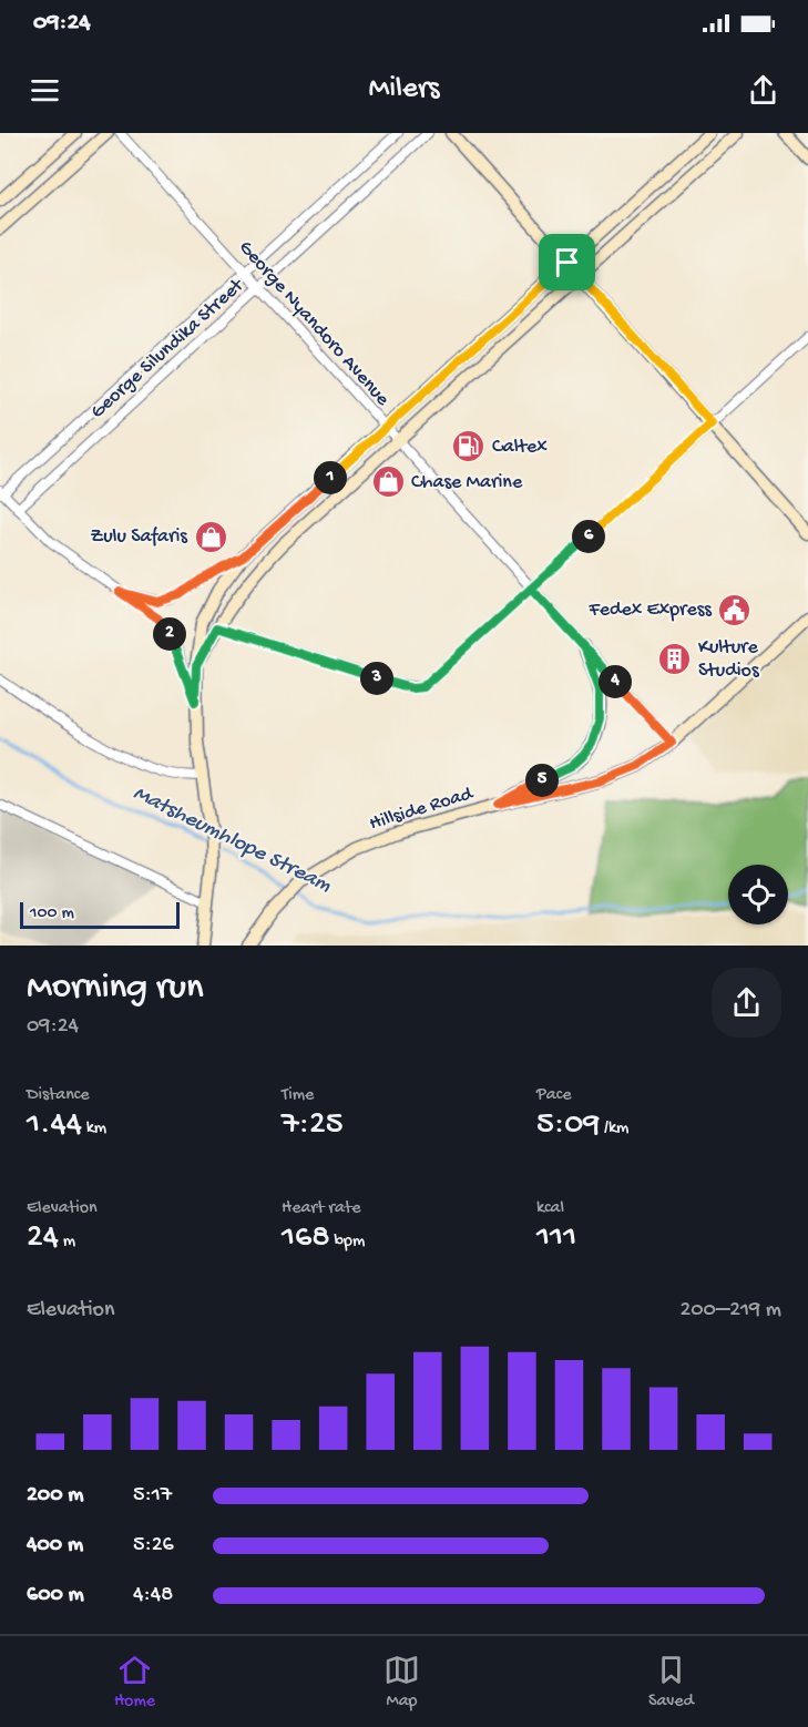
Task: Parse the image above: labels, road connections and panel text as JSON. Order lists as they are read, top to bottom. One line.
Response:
{"streets":{"main road":["Hillside Road"],"street":["George Nyandoro Avenue","George Silundika Street"]},"crossings":[["George Nyandoro Avenue","George Silundika Street"],["George Nyandoro Avenue","Hillside Road"]],"water":["Matsheumhlope Stream"],"places":{"fuel station":["Caltex"],"shop":["Chase Marine","Zulu Safaris"],"public building":["Fedex Express"],"building":["Kulture Studios"]},"scale_bar":"100 m","page":{"status":"09:24","header":"Milers","pins":["1","6","2","3","4","5"],"scale":"100 m","heading":["Morning run","09:24"],"stats":[["Distance","1.44 km"],["Time","7:25"],["Pace","5:09 /km"],["Elevation","24 m"],["Heart rate","168 bpm"],["kcal","111"]],"chart":["Elevation","200–219 m"],"list":[{"name":"200 m","note":"5:17"},{"name":"400 m","note":"5:26"},{"name":"600 m","note":"4:48"}],"tabs":["Home","Map","Saved"]}}
